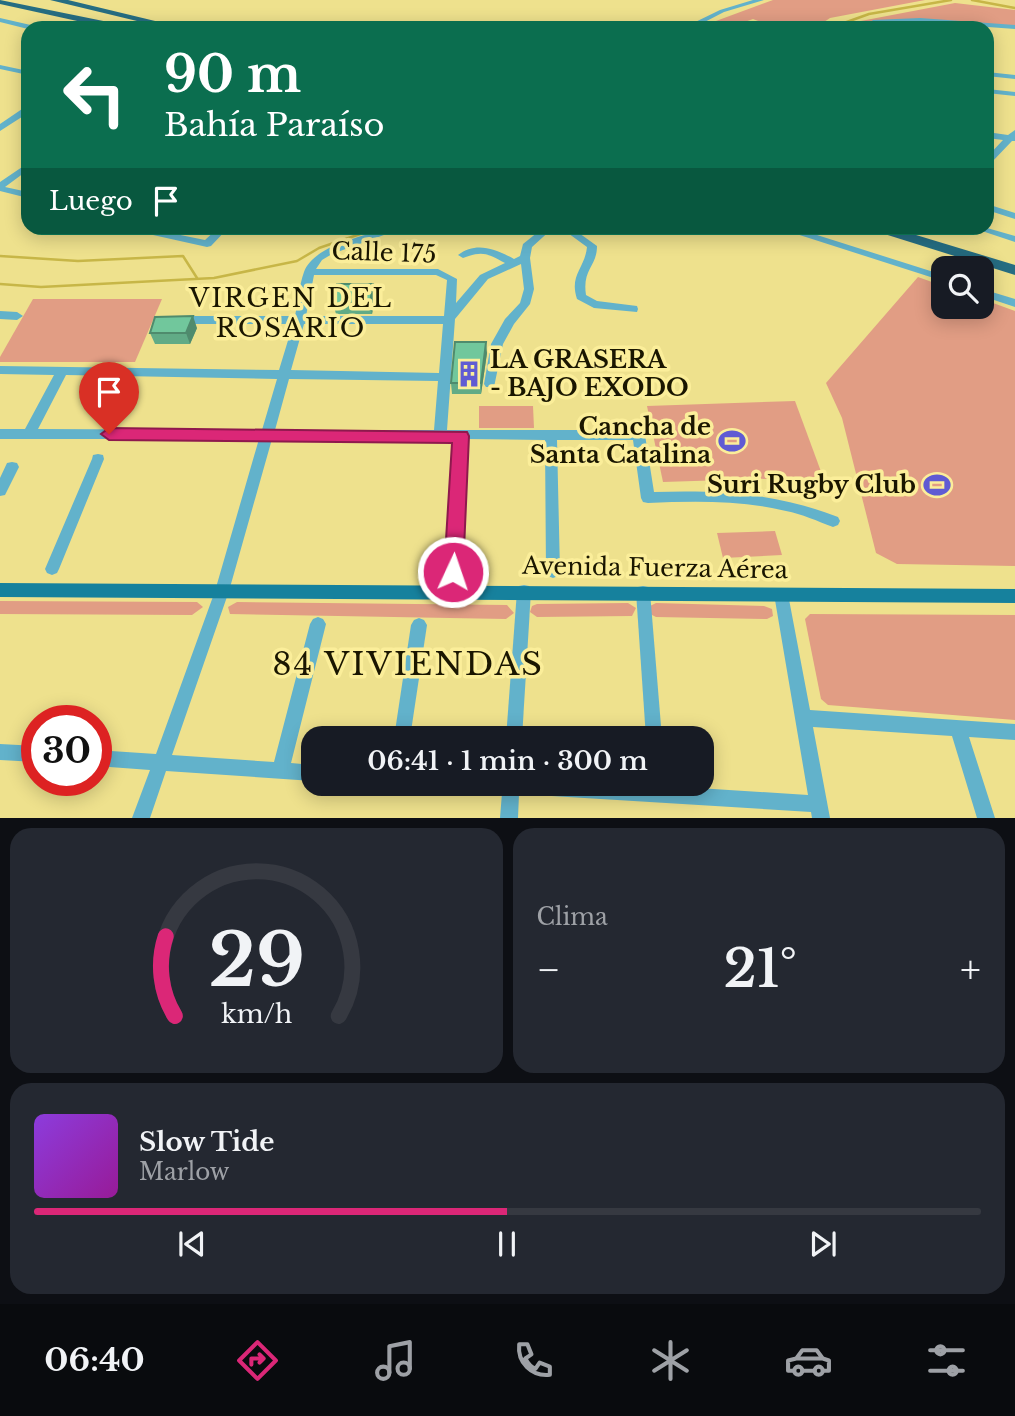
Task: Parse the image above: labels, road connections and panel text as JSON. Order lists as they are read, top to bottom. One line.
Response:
{"streets":{"main road":["Avenida Fuerza Aérea"],"street":["Calle 175"]},"districts":["VIRGEN DEL ROSARIO","84 VIVIENDAS"],"places":{"building":["LA GRASERA - BAJO EXODO"],"sports":["Cancha de Santa Catalina","Suri Rugby Club"]},"page":{"turn":["90 m","Bahía Paraíso"],"then":"Luego","limit":"30","trip":"06:41 · 1 min · 300 m","tile":"Clima","heat":["−","21°","+"],"song":["Slow Tide","Marlow"],"tabs":"06:40","gauge":["29","km/h"]}}
